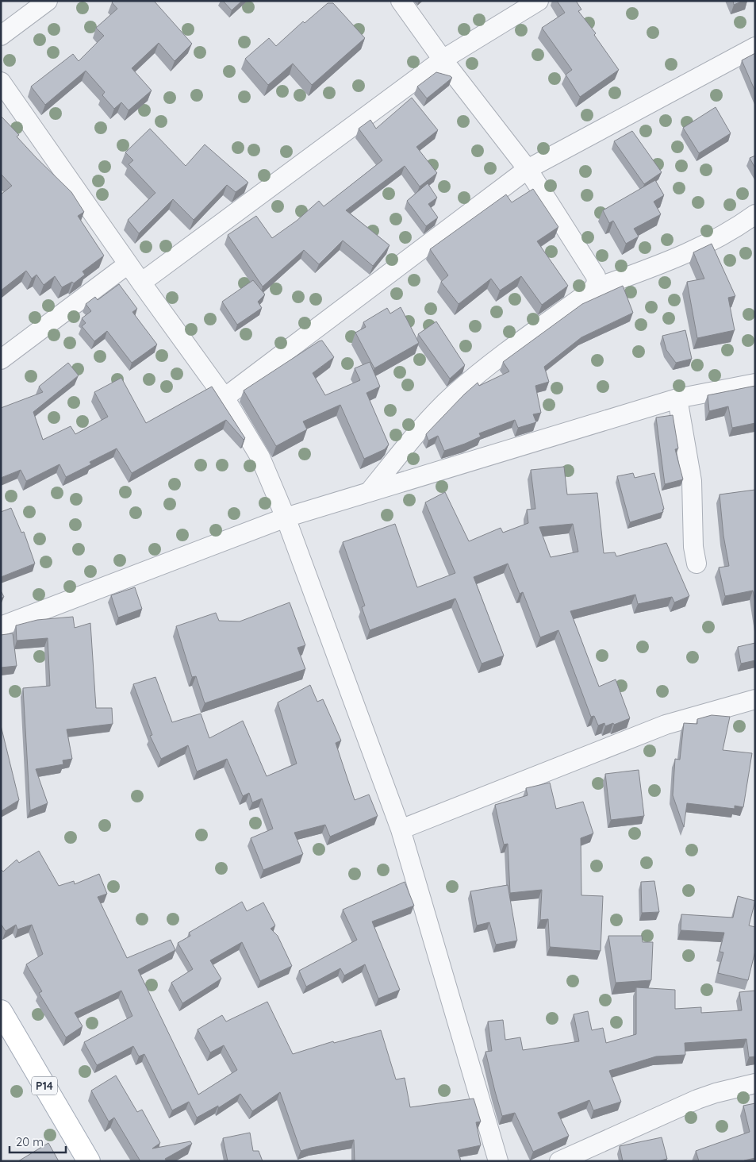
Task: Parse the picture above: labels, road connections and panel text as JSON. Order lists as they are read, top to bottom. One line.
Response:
{"streets":{"main road":["P14"]},"scale_bar":"20 m"}
